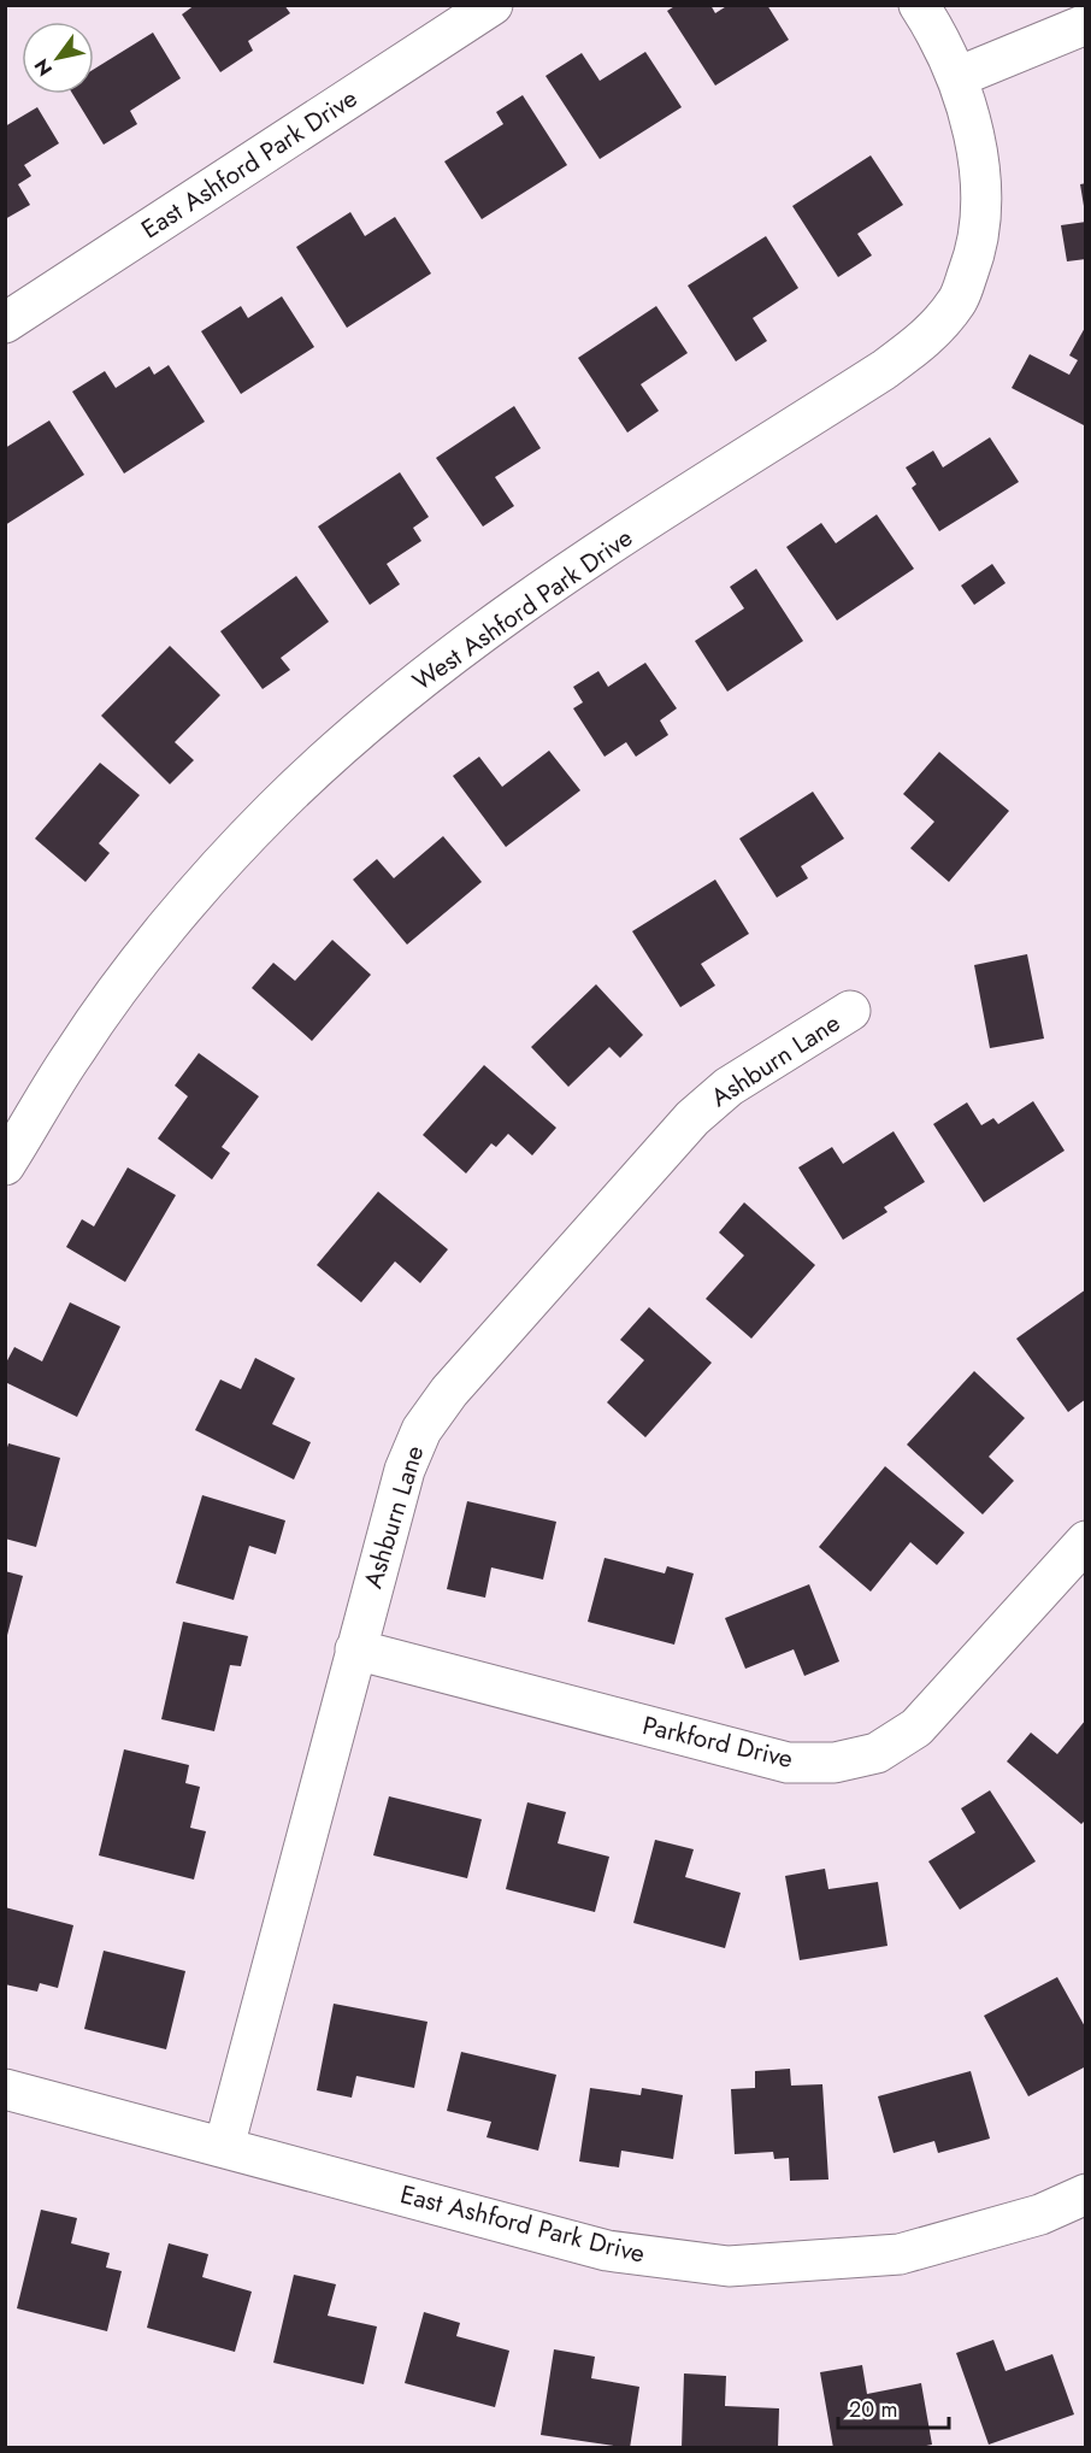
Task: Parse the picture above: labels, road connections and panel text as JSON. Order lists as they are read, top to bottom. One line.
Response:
{"streets":{"street":["East Ashford Park Drive","West Ashford Park Drive","Ashburn Lane","Parkford Drive"]},"crossings":[["East Ashford Park Drive","Ashburn Lane"],["Ashburn Lane","Parkford Drive"]],"scale_bar":"20 m","north":"bottom left"}
